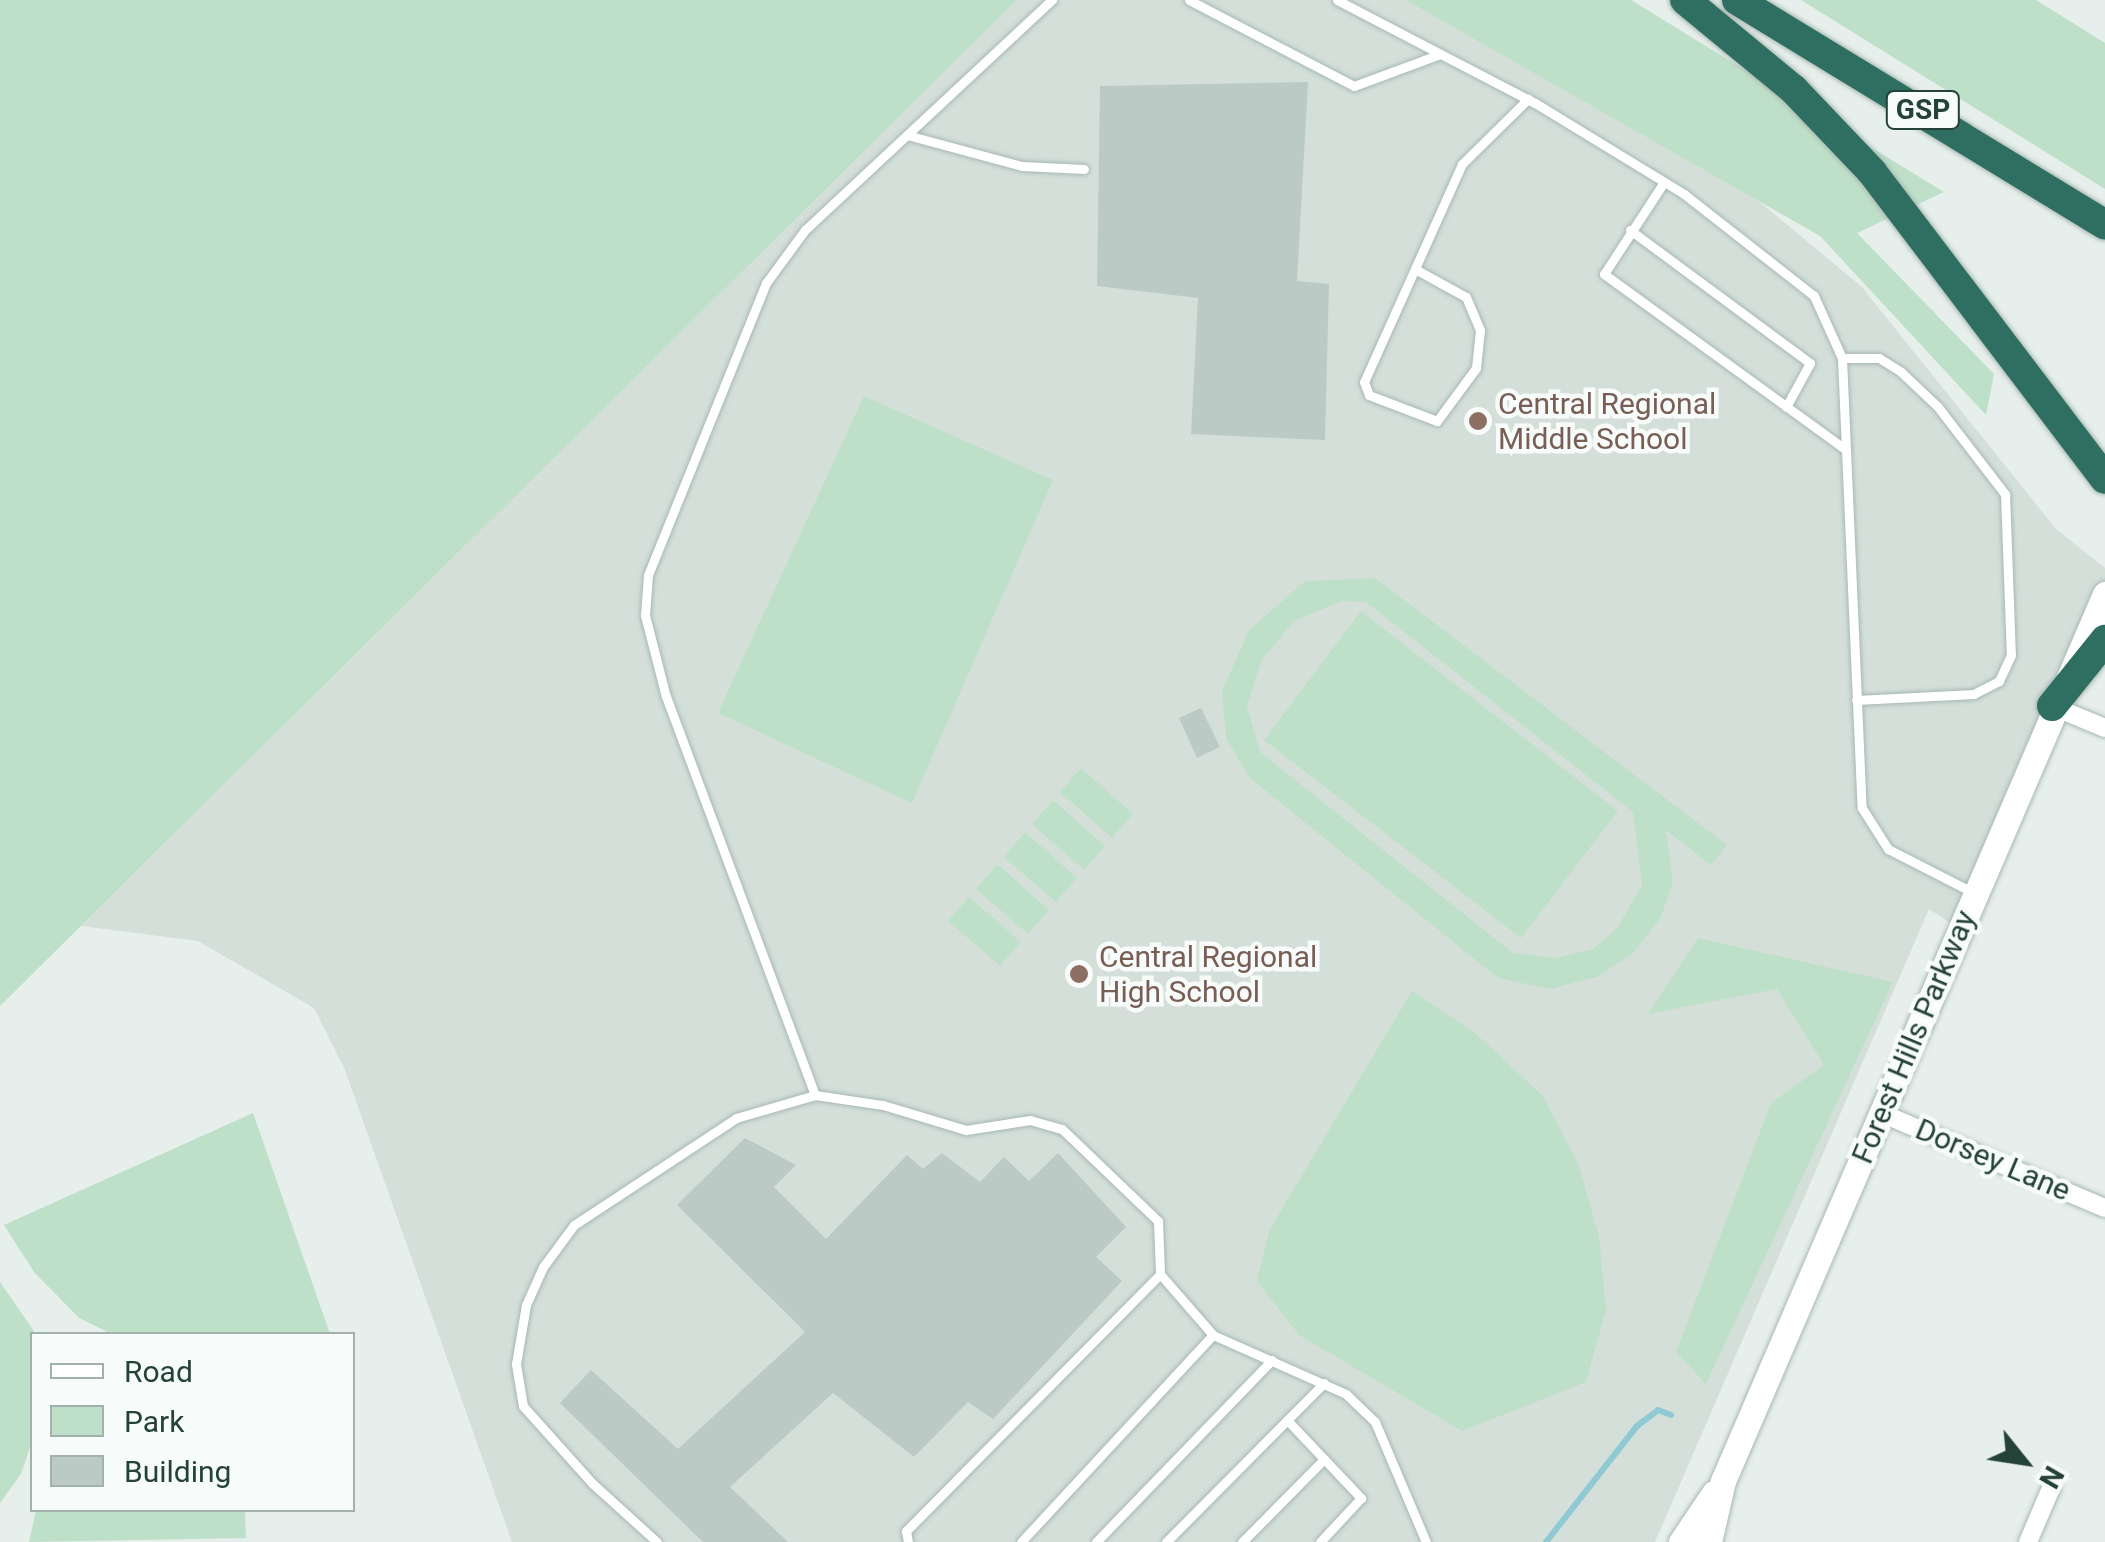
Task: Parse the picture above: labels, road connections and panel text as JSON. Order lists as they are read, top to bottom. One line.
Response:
{"streets":{"highway":["GSP"],"main road":["Forest Hills Parkway"],"street":["Dorsey Lane"]},"crossings":[["Forest Hills Parkway","Dorsey Lane"]],"places":["Central Regional Middle School","Central Regional High School"],"legend":["Road","Park","Building"],"north":"bottom right"}
